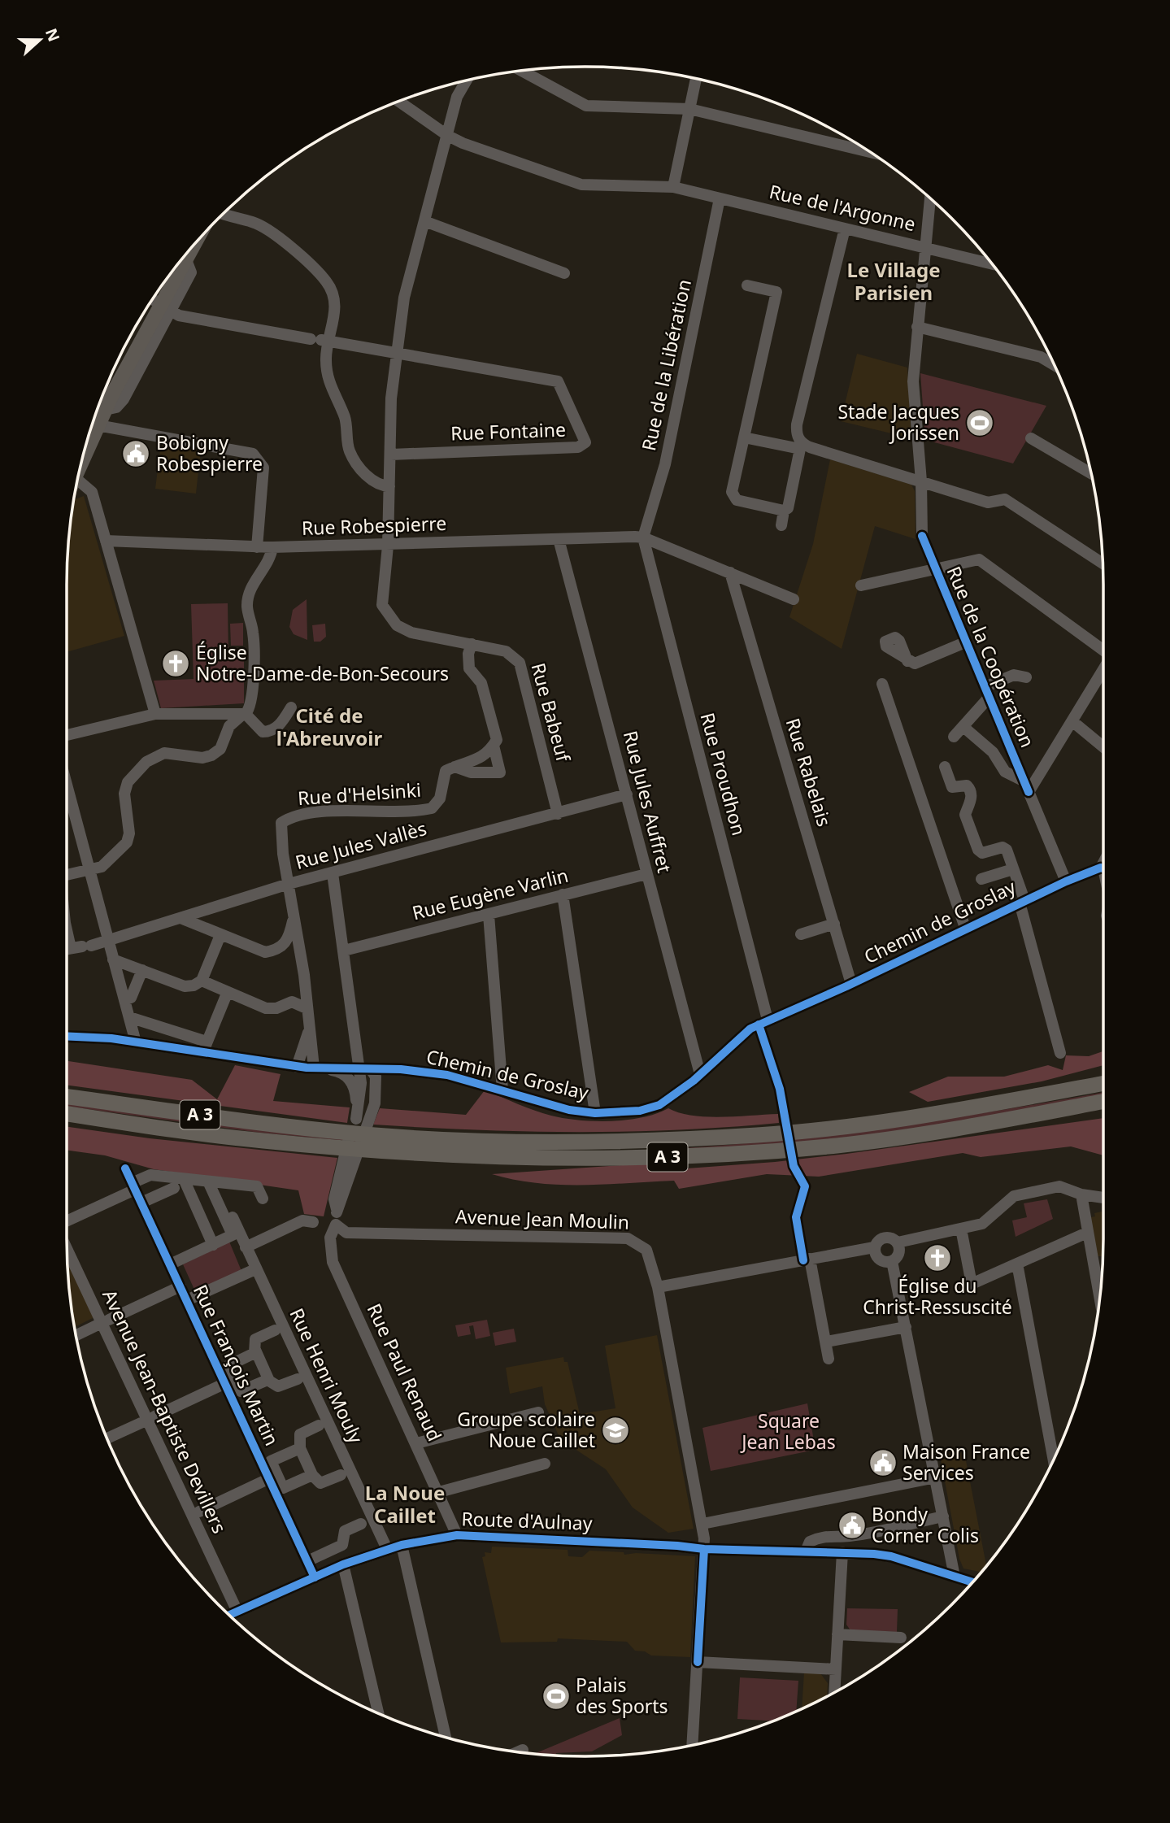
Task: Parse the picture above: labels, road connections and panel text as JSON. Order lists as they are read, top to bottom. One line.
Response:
{"streets":{"highway":["A 3"],"street":["Rue de l'Argonne","Rue de la Libération","Rue Fontaine","Rue Robespierre","Rue de la Coopération","Rue Babeuf","Rue Rabelais","Rue Proudhon","Rue d'Helsinki","Rue Jules Auffret","Rue Jules Vallès","Rue Eugène Varlin","Chemin de Groslay","Avenue Jean Moulin","Rue François Martin","Rue Paul Renaud","Rue Henri Mouly","Avenue Jean-Baptiste Devillers","Route d'Aulnay"]},"crossings":[["Rue de l'Argonne","Rue de la Libération"],["Rue de l'Argonne","Rue de la Coopération"],["Rue de l'Argonne","Rue Babeuf"],["Rue de la Libération","Rue Robespierre"],["Rue de la Libération","Rue Proudhon"],["Rue Fontaine","Rue Babeuf"],["Rue Robespierre","Rue Babeuf"],["Rue Robespierre","Rue Proudhon"],["Rue Robespierre","Rue Jules Auffret"],["Rue de la Coopération","Chemin de Groslay"],["Rue Babeuf","Rue Jules Vallès"],["Rue Rabelais","Chemin de Groslay"],["Rue Proudhon","Chemin de Groslay"],["Rue d'Helsinki","Rue Jules Vallès"],["Rue Jules Auffret","Rue Jules Vallès"],["Rue Jules Auffret","Rue Eugène Varlin"],["Rue Jules Auffret","Chemin de Groslay"],["Avenue Jean Moulin","Rue Paul Renaud"],["Avenue Jean Moulin","Route d'Aulnay"],["Rue François Martin","Route d'Aulnay"],["Rue Paul Renaud","Route d'Aulnay"],["Rue Henri Mouly","Route d'Aulnay"],["Avenue Jean-Baptiste Devillers","Route d'Aulnay"]],"districts":["Le Village Parisien","Cité de l'Abreuvoir","La Noue Caillet"],"parks":["Square Jean Lebas"],"places":{"sports":["Stade Jacques Jorissen","Palais des Sports"],"public building":["Bobigny Robespierre","Maison France Services","Bondy Corner Colis"],"church":["Église Notre-Dame-de-Bon-Secours","Église du Christ-Ressuscité"],"school or university":["Groupe scolaire Noue Caillet"]},"north":"right"}
